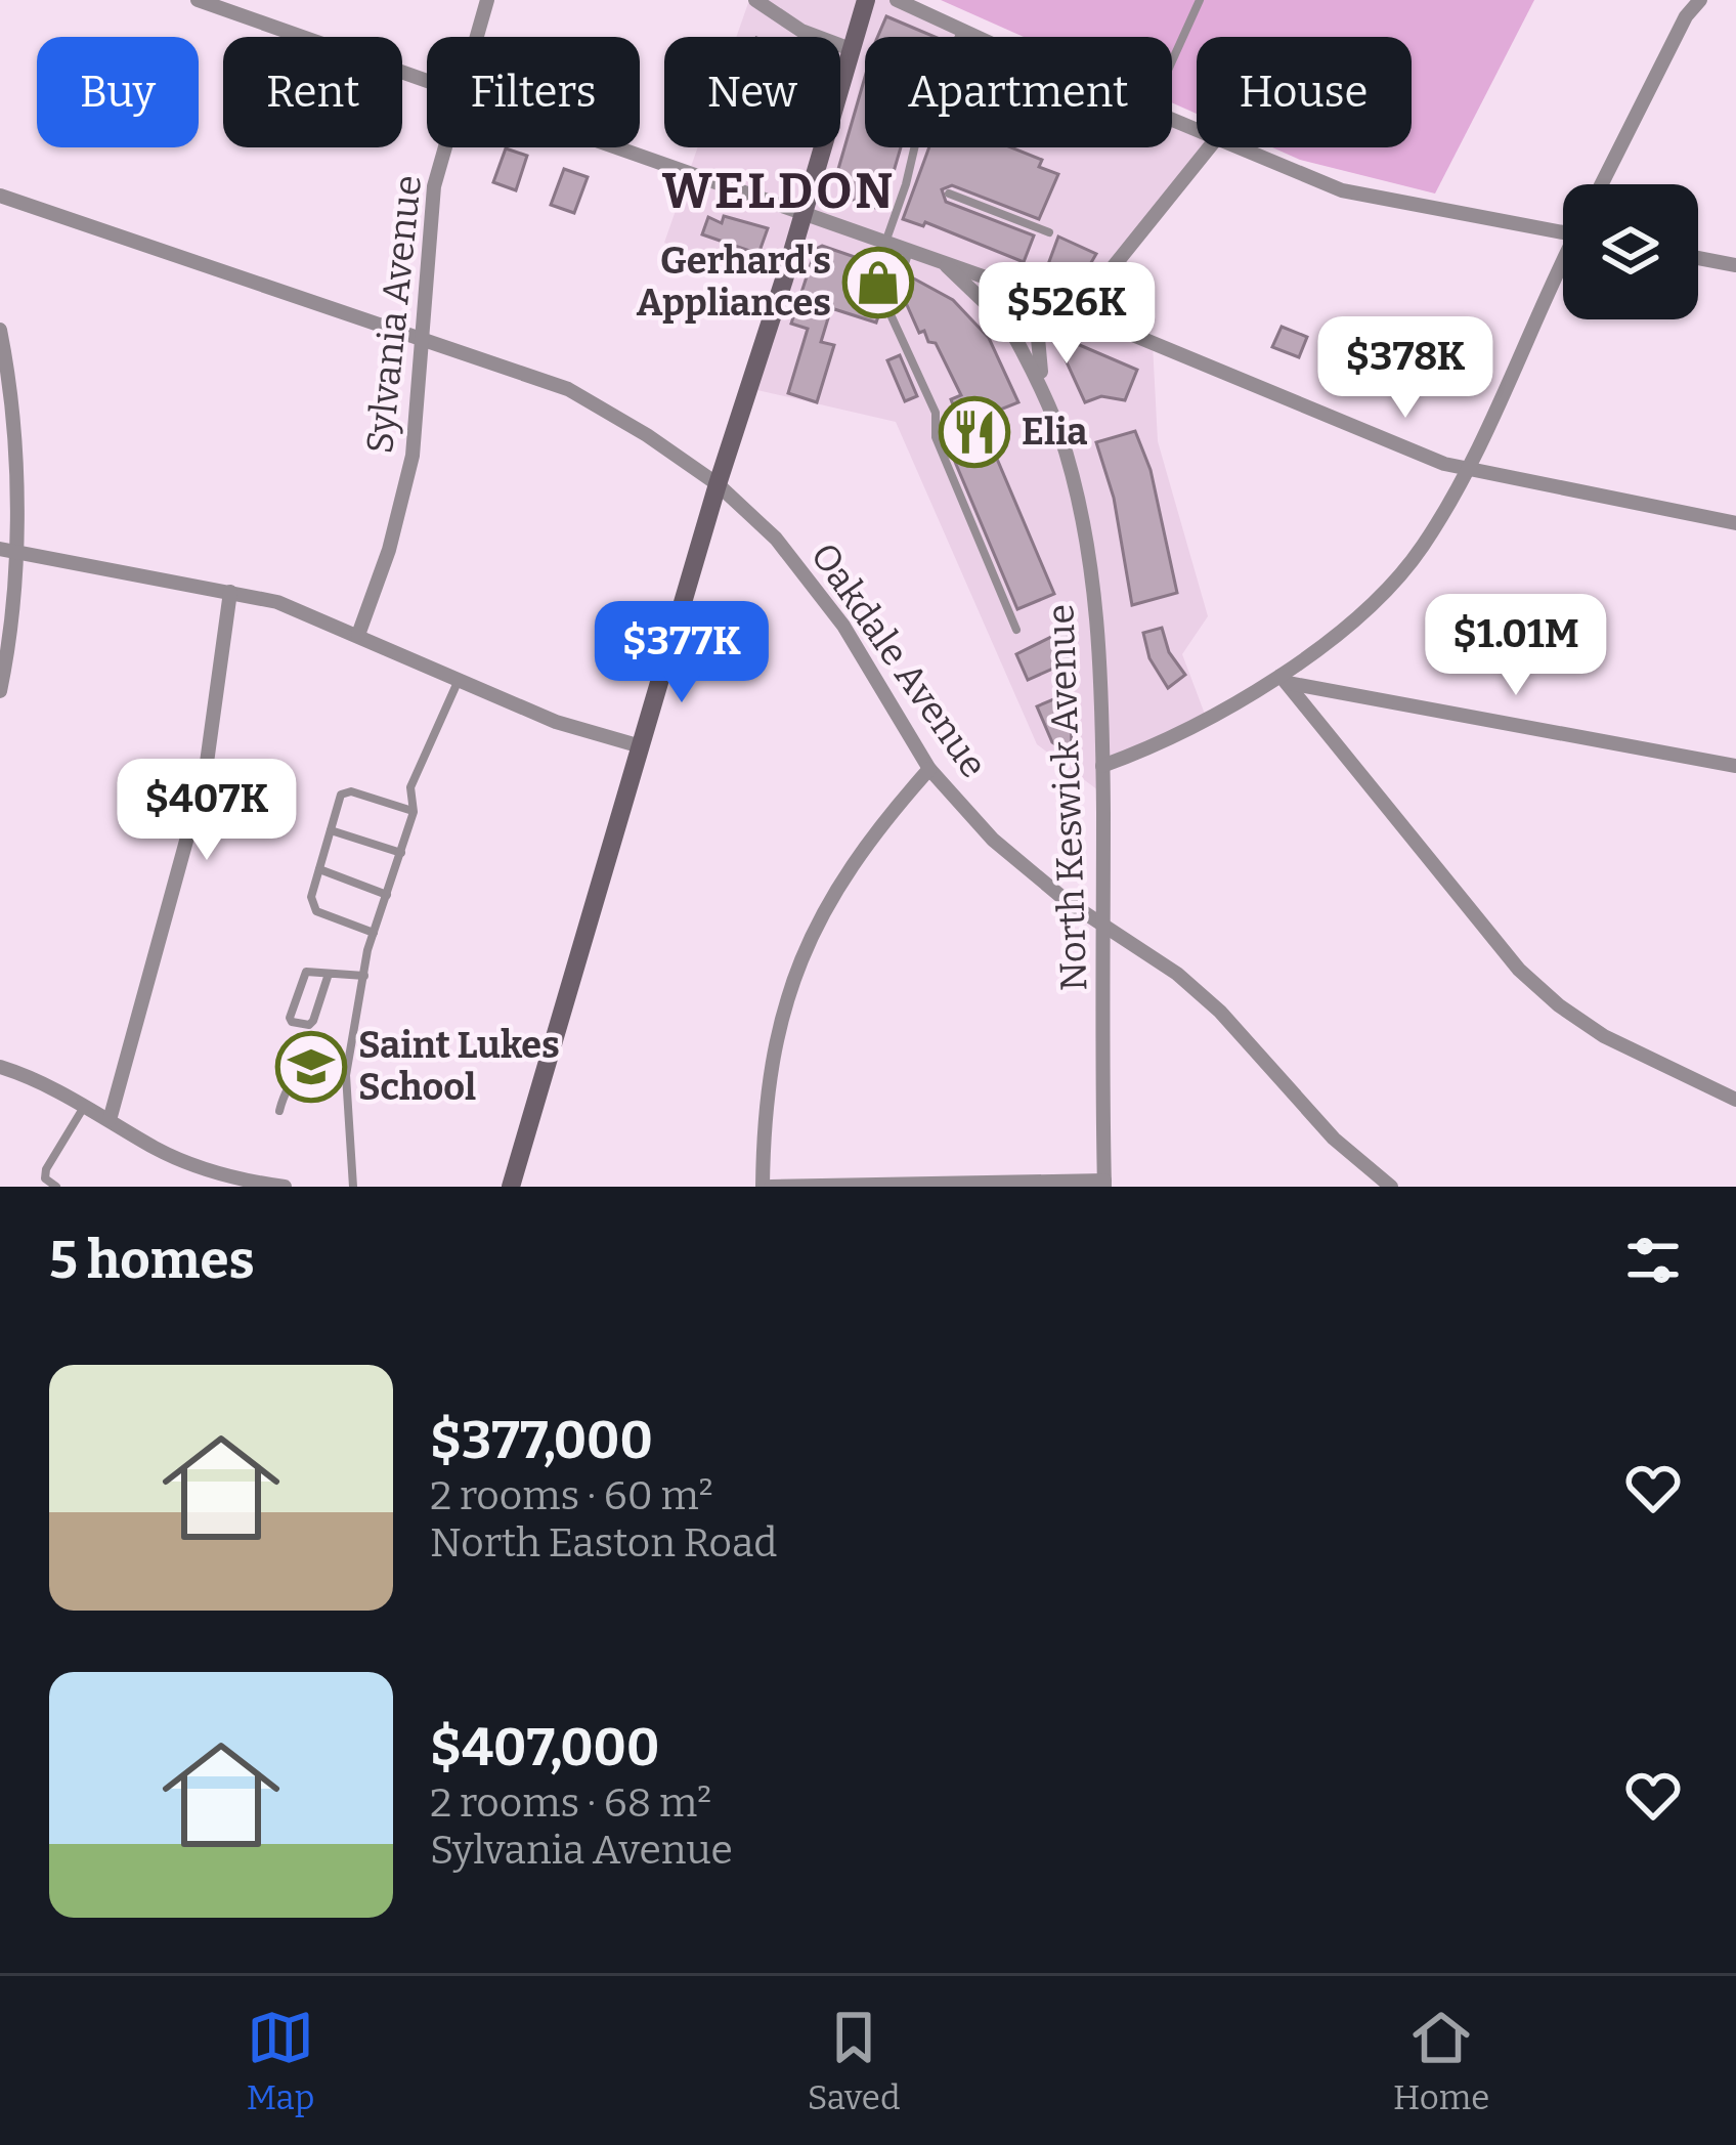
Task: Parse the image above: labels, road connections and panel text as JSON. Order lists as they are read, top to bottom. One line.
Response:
{"streets":{"street":["Sylvania Avenue","Oakdale Avenue","North Keswick Avenue"]},"crossings":[["Sylvania Avenue","Oakdale Avenue"],["Oakdale Avenue","North Keswick Avenue"]],"districts":["WELDON"],"places":{"shop":["Gerhard's Appliances"],"restaurant":["Elia"],"school or university":["Saint Lukes School"]},"page":{"chip":["Buy","Rent","Filters","New","Apartment","House"],"price":["$526K","$378K","$1.01M","$377K","$407K"],"heading":"5 homes","list":[{"name":"$377,000","note":"2 rooms · 60 m² · North Easton Road"},{"name":"$407,000","note":"2 rooms · 68 m² · Sylvania Avenue"}],"tabs":["Map","Saved","Home"]}}
